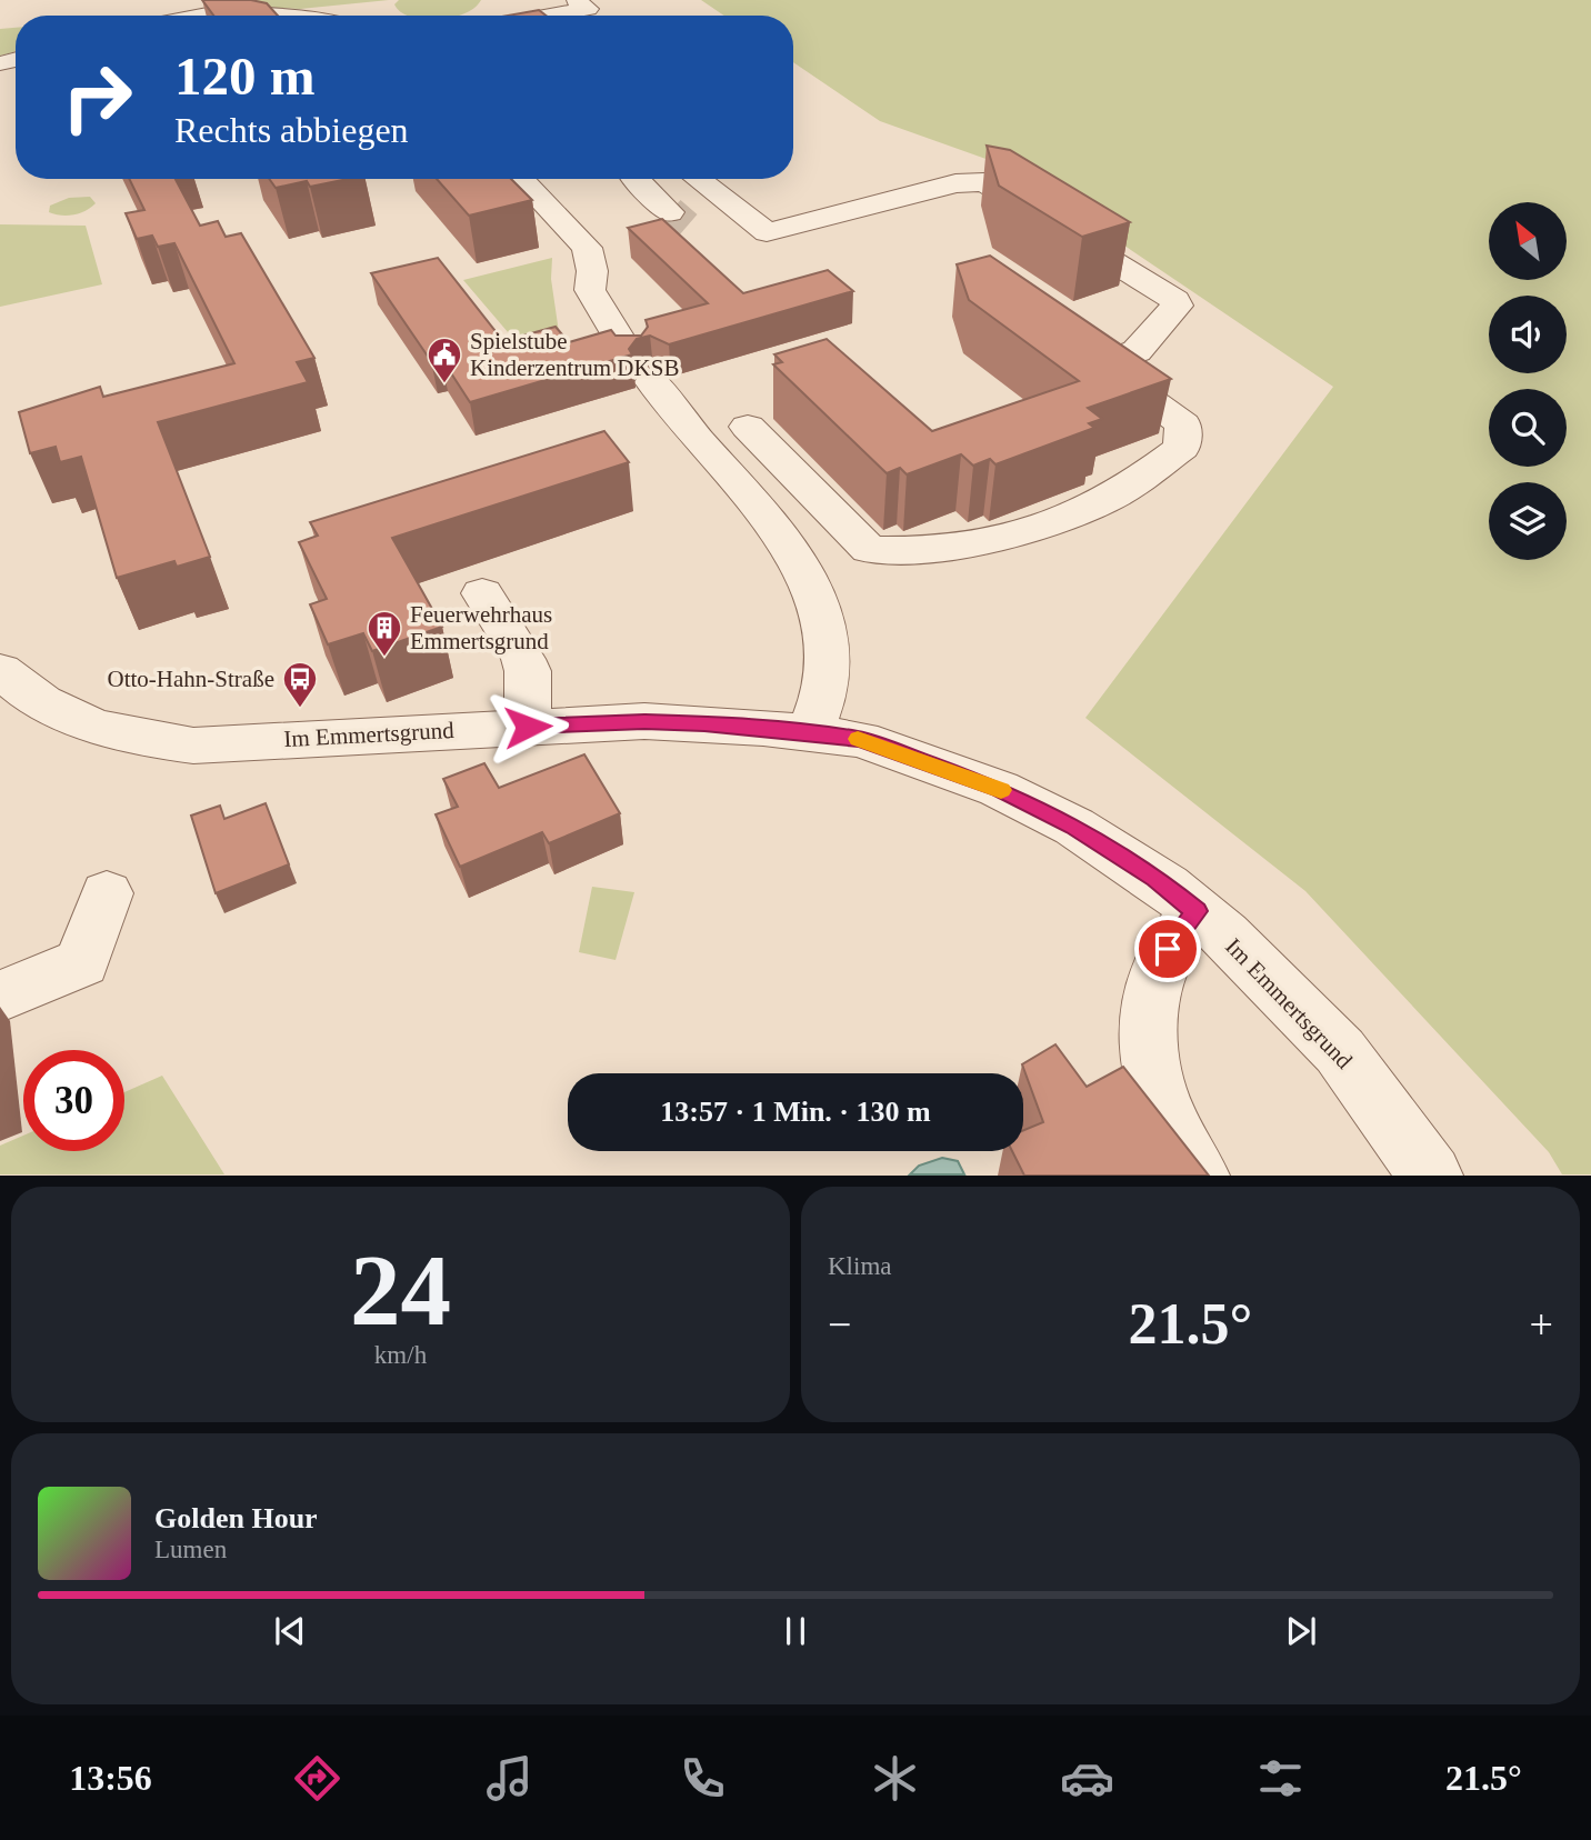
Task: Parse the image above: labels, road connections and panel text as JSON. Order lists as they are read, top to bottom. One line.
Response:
{"streets":{"street":["Im Emmertsgrund"]},"places":{"public building":["Spielstube Kinderzentrum DKSB"],"building":["Feuerwehrhaus Emmertsgrund"],"bus stop":["Otto-Hahn-Straße"]},"north":"top left","page":{"turn":["120 m","Rechts abbiegen"],"limit":"30","trip":"13:57 · 1 Min. · 130 m","tile":[["24","km/h"],"Klima"],"heat":["−","21.5°","+"],"song":["Golden Hour","Lumen"],"tabs":["13:56","21.5°"]}}
